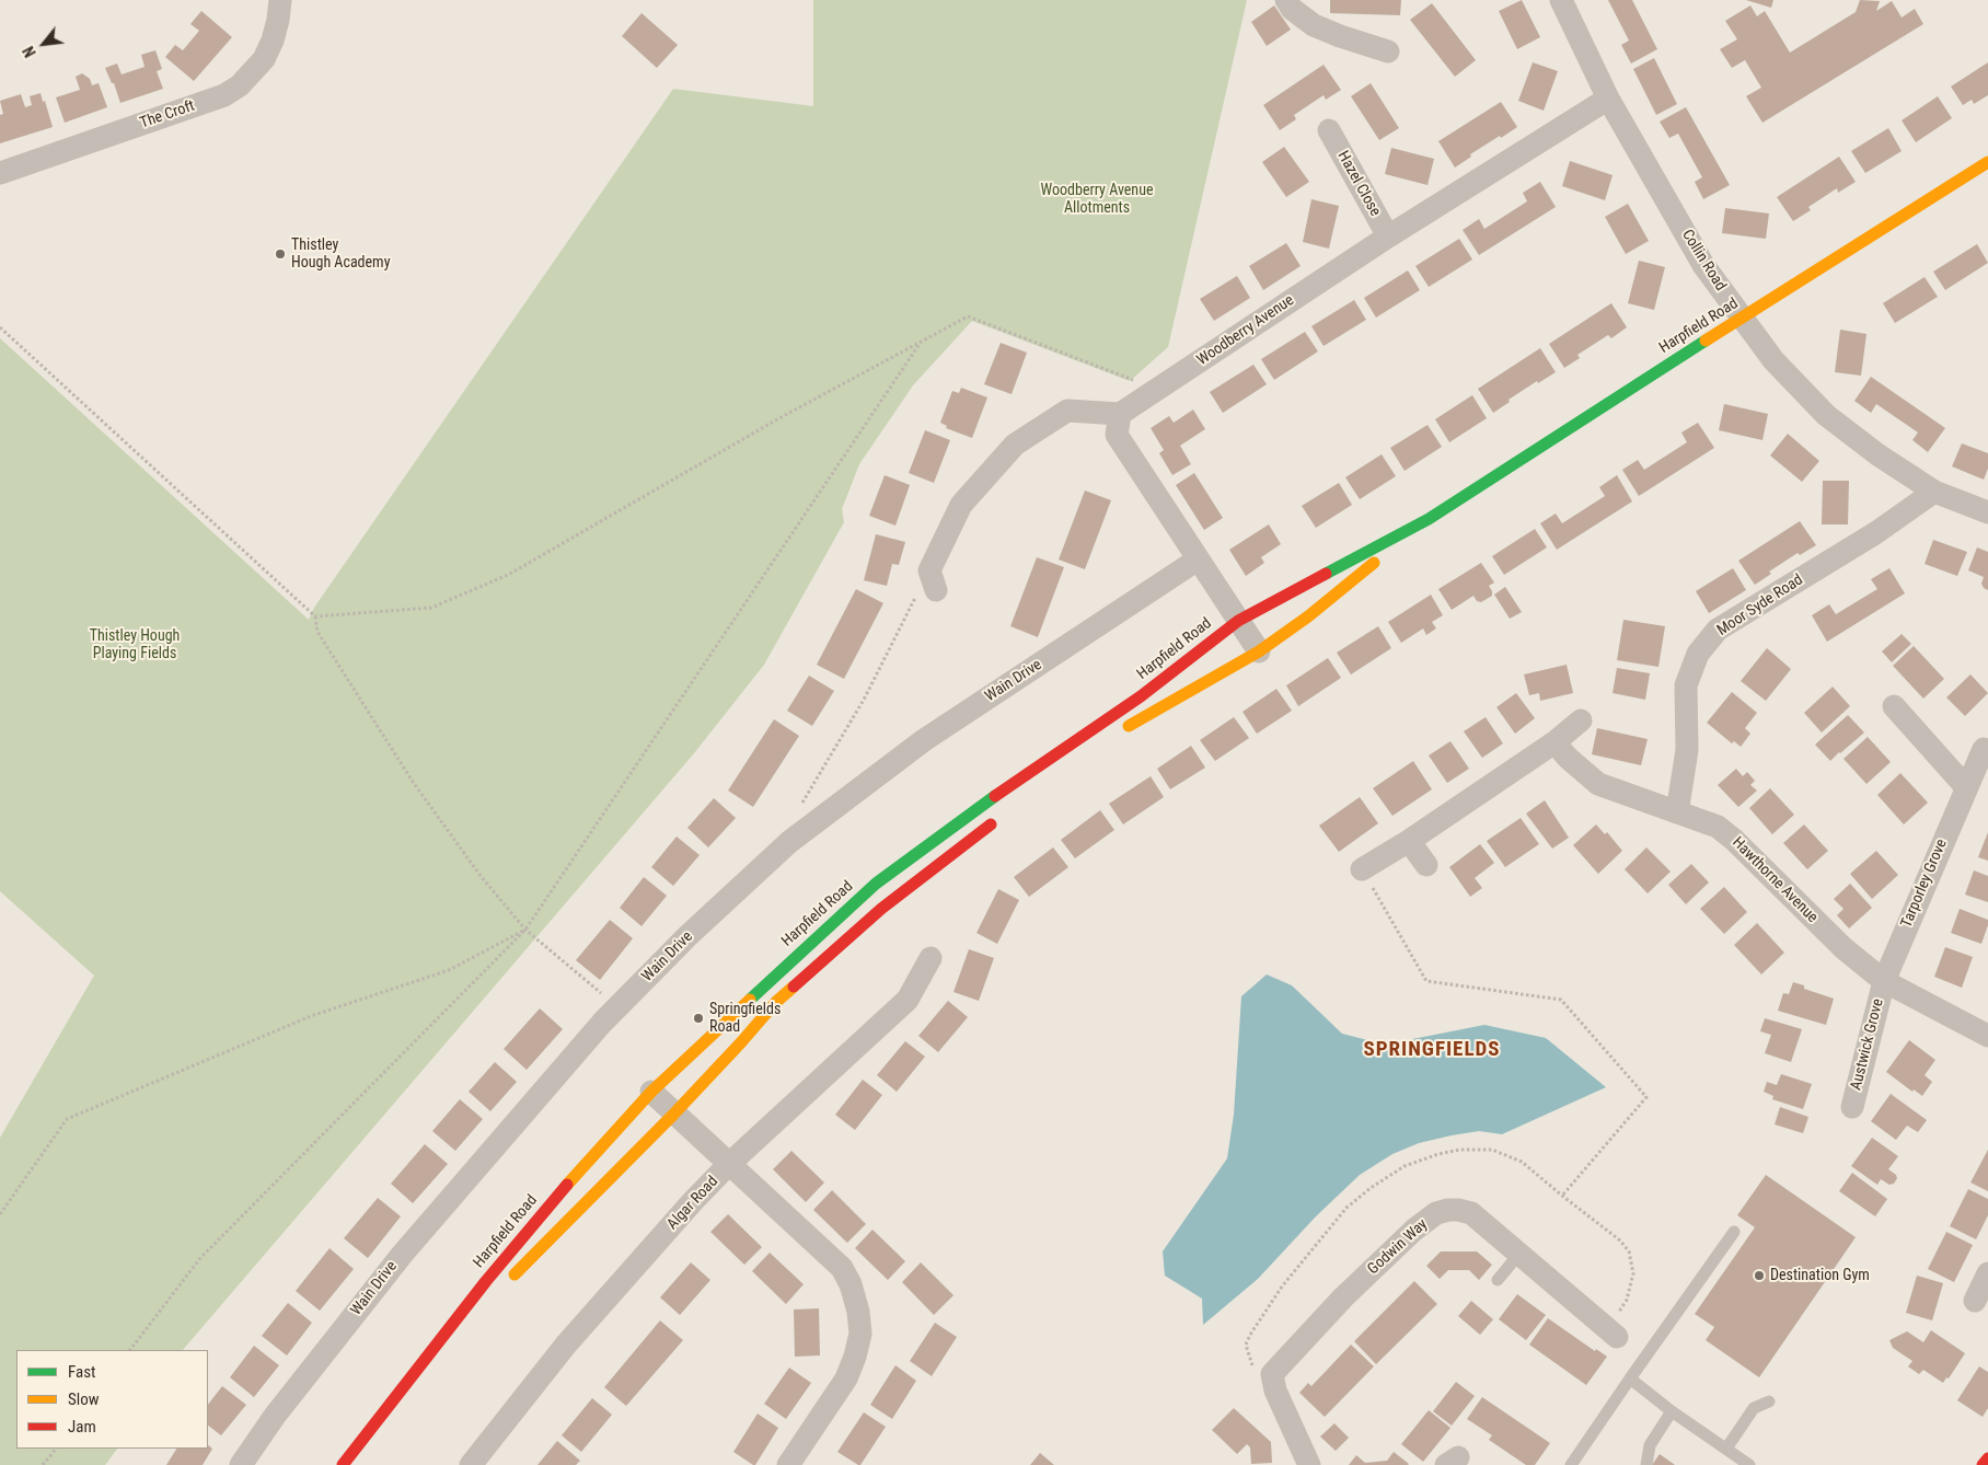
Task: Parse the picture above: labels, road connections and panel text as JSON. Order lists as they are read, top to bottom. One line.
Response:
{"streets":{"main road":["Harpfield Road"],"street":["The Croft","Hazel Close","Collin Road","Woodberry Avenue","Moor Syde Road","Wain Drive","Hawthorne Avenue","Tarporley Grove","Austwick Grove","Algar Road","Godwin Way"]},"crossings":[["Hazel Close","Woodberry Avenue"],["Collin Road","Harpfield Road"],["Collin Road","Woodberry Avenue"],["Collin Road","Moor Syde Road"],["Moor Syde Road","Hawthorne Avenue"],["Hawthorne Avenue","Tarporley Grove"],["Hawthorne Avenue","Austwick Grove"],["Tarporley Grove","Austwick Grove"]],"districts":["SPRINGFIELDS"],"parks":["Woodberry Avenue Allotments","Thistley Hough Playing Fields"],"places":["Thistley Hough Academy","Springfields Road","Destination Gym"],"legend":["Fast","Slow","Jam"],"north":"bottom left"}
